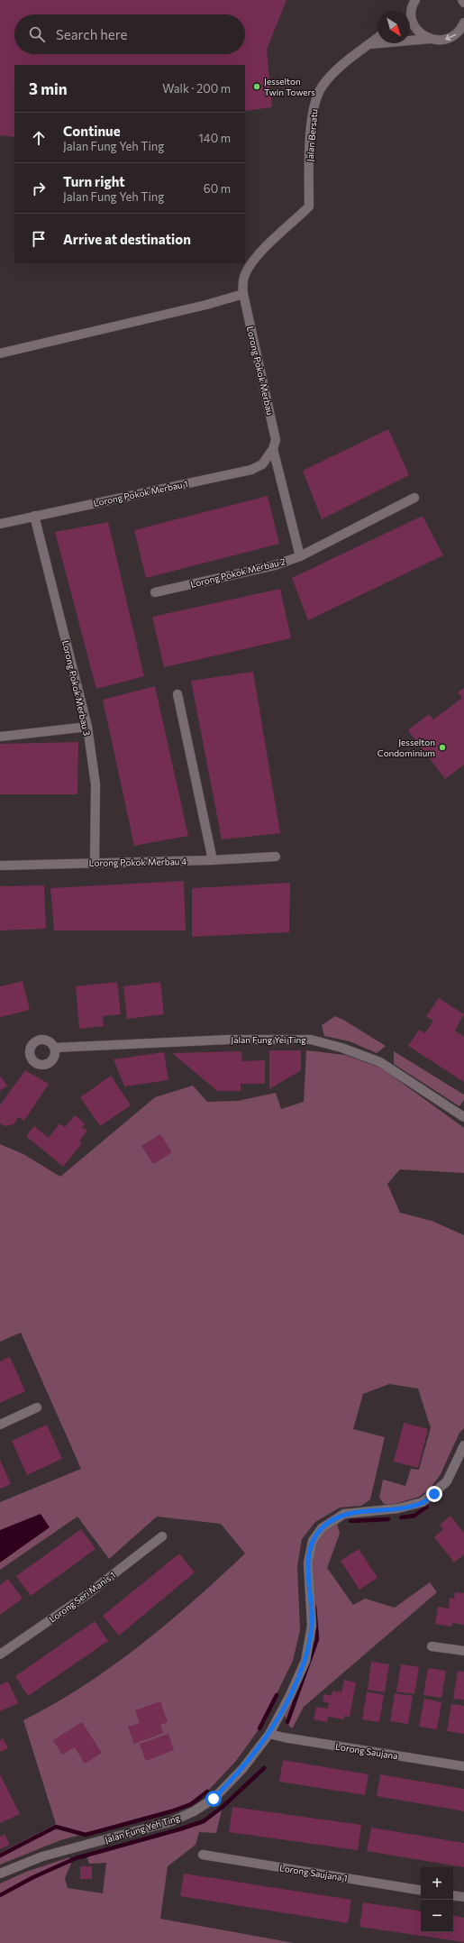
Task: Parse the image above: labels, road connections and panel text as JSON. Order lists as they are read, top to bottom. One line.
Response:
{"streets":{"street":["Jalan Bersatu","Lorong Pokok Merbau","Lorong Pokok Merbau 1","Lorong Pokok Merbau 2","Lorong Pokok Merbau 3","Lorong Pokok Merbau 4","Jalan Fung Yei Ting","Lorong Seri Manis 1","Lorong Saujana","Jalan Fung Yeh Ting","Lorong Saujana 1"]},"crossings":[["Jalan Bersatu","Lorong Pokok Merbau"],["Lorong Pokok Merbau","Lorong Pokok Merbau 1"],["Lorong Pokok Merbau","Lorong Pokok Merbau 2"],["Lorong Pokok Merbau 1","Lorong Pokok Merbau 3"],["Lorong Pokok Merbau 3","Lorong Pokok Merbau 4"],["Lorong Saujana","Jalan Fung Yeh Ting"]],"places":["Jesselton Twin Towers","Jesselton Condominium"],"north":"bottom right","page":{"search":"Search here","heading":["3 min","Walk · 200 m"],"list":[["Continue","Jalan Fung Yeh Ting","140 m"],["Turn right","Jalan Fung Yeh Ting","60 m"],"Arrive at destination"],"map_buttons":["+","−"]}}
